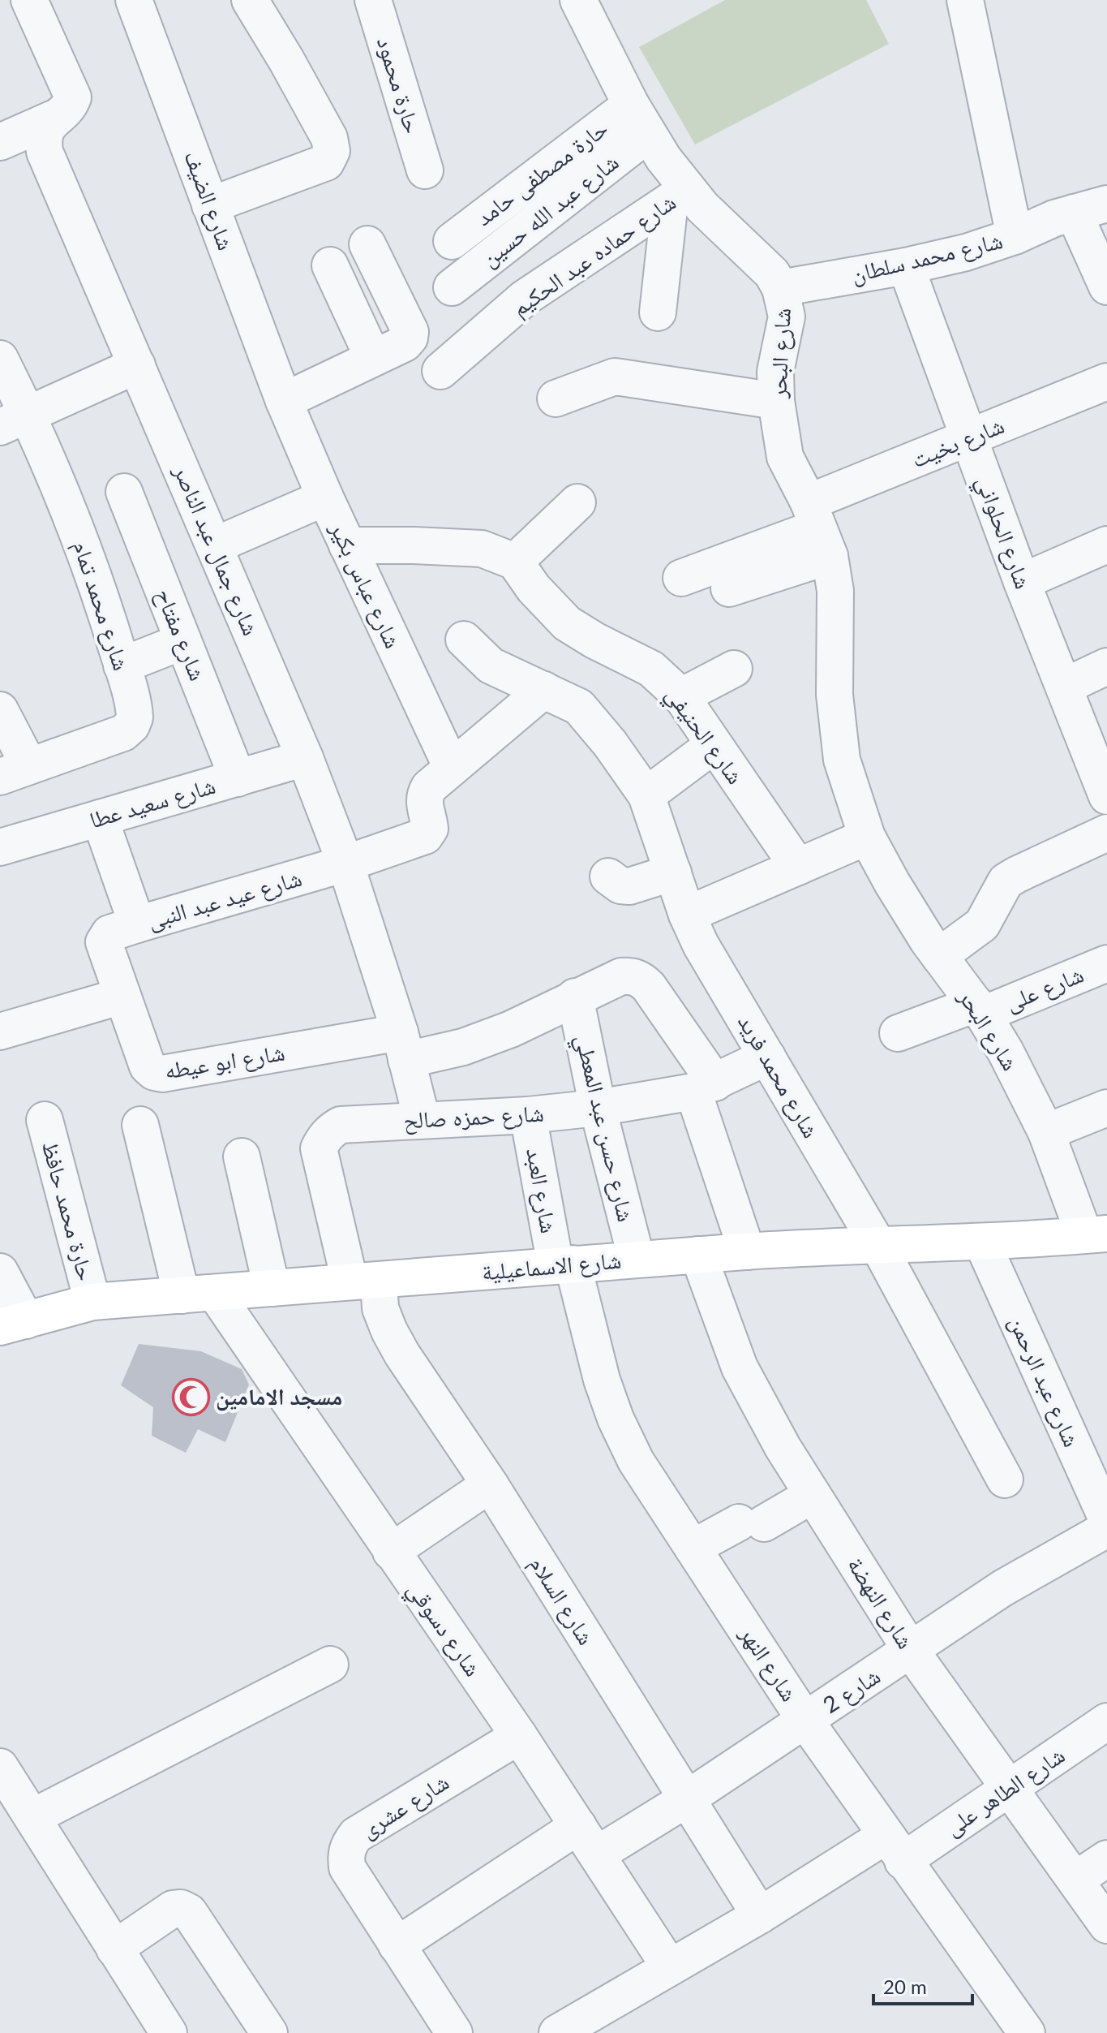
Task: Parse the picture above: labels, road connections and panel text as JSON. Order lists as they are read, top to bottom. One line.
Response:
{"streets":{"street":["حارة محمود","حارة مصطفى حامد","شارع الضيف","شارع عبد الله حسين","شارع حماده عبد الحكيم","شارع محمد سلطان","شارع البحر","شارع بخيت","شارع الحلواني","شارع جمال عبد الناصر","شارع عباس بكير","شارع محمد تمام","شارع مفتاح","شارع الحنيفي","شارع سعيد عطا","شارع عيد عبد النبى","شارع على","شارع ابو عيطه","شارع محمد فريد","شارع حمزه صالح","شارع حسن عبد المعطي","شارع العبد","حارة محمد حافظ","شارع الاسماعيلية","شارع عبد الرحمن","شارع السلام","شارع النهضة","شارع دسوقي","شارع النهر","شارع 2","شارع الطاهر على","شارع عشرى"]},"crossings":[["حارة مصطفى حامد","شارع عبد الله حسين"],["حارة مصطفى حامد","شارع البحر"],["شارع الضيف","شارع عباس بكير"],["شارع عبد الله حسين","شارع البحر"],["شارع حماده عبد الحكيم","شارع البحر"],["شارع محمد سلطان","شارع البحر"],["شارع محمد سلطان","شارع الحلواني"],["شارع البحر","شارع بخيت"],["شارع البحر","شارع على"],["شارع البحر","شارع الاسماعيلية"],["شارع بخيت","شارع الحلواني"],["شارع جمال عبد الناصر","شارع سعيد عطا"],["شارع جمال عبد الناصر","شارع عيد عبد النبى"],["شارع جمال عبد الناصر","شارع ابو عيطه"],["شارع جمال عبد الناصر","شارع حمزه صالح"],["شارع عباس بكير","شارع عيد عبد النبى"],["شارع مفتاح","شارع سعيد عطا"],["شارع سعيد عطا","شارع ابو عيطه"],["شارع عيد عبد النبى","شارع ابو عيطه"],["شارع ابو عيطه","شارع حمزه صالح"],["شارع ابو عيطه","شارع حسن عبد المعطي"],["شارع ابو عيطه","شارع الاسماعيلية"],["شارع محمد فريد","شارع حمزه صالح"],["شارع محمد فريد","شارع الاسماعيلية"],["شارع حمزه صالح","شارع حسن عبد المعطي"],["شارع حمزه صالح","شارع العبد"],["شارع حمزه صالح","شارع الاسماعيلية"],["شارع حمزه صالح","شارع السلام"],["شارع حسن عبد المعطي","شارع الاسماعيلية"],["شارع العبد","شارع الاسماعيلية"],["شارع العبد","شارع النهر"],["حارة محمد حافظ","شارع الاسماعيلية"],["شارع الاسماعيلية","شارع عبد الرحمن"],["شارع الاسماعيلية","شارع السلام"],["شارع الاسماعيلية","شارع النهضة"],["شارع الاسماعيلية","شارع دسوقي"],["شارع الاسماعيلية","شارع النهر"],["شارع السلام","شارع 2"],["شارع السلام","شارع الطاهر على"],["شارع النهضة","شارع 2"],["شارع النهضة","شارع الطاهر على"],["شارع دسوقي","شارع 2"],["شارع دسوقي","شارع الطاهر على"],["شارع دسوقي","شارع عشرى"],["شارع النهر","شارع 2"],["شارع النهر","شارع الطاهر على"],["شارع 2","شارع عشرى"]],"places":{"mosque":["مسجد الامامين"]},"scale_bar":"20 m"}
